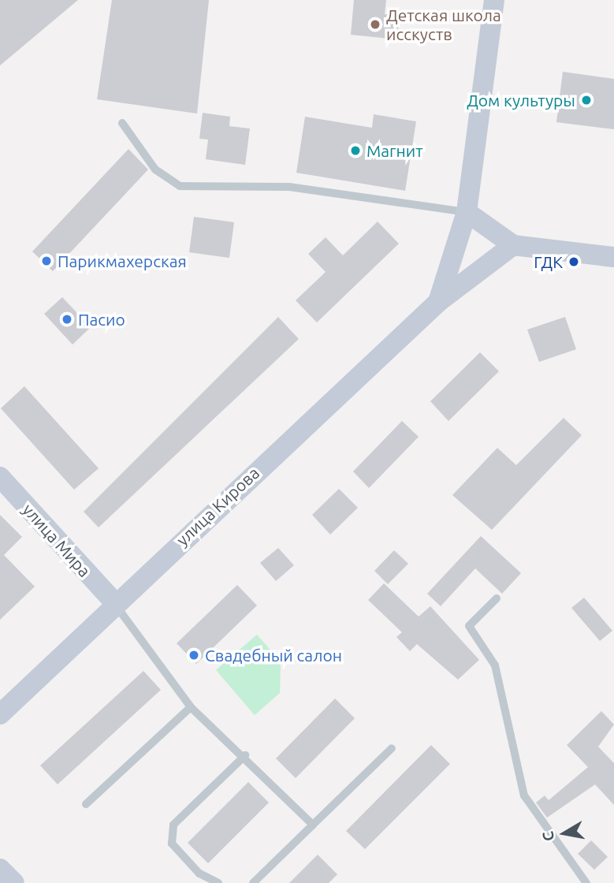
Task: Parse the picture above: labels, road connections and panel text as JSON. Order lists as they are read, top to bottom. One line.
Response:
{"streets":{"street":["улица Кирова","улица Мира"]},"crossings":[["улица Кирова","улица Мира"]],"places":["Детская школа исскуств","Дом культуры","Магнит","Парикмахерская","ГДК","Пасио","Свадебный салон"],"north":"left"}
